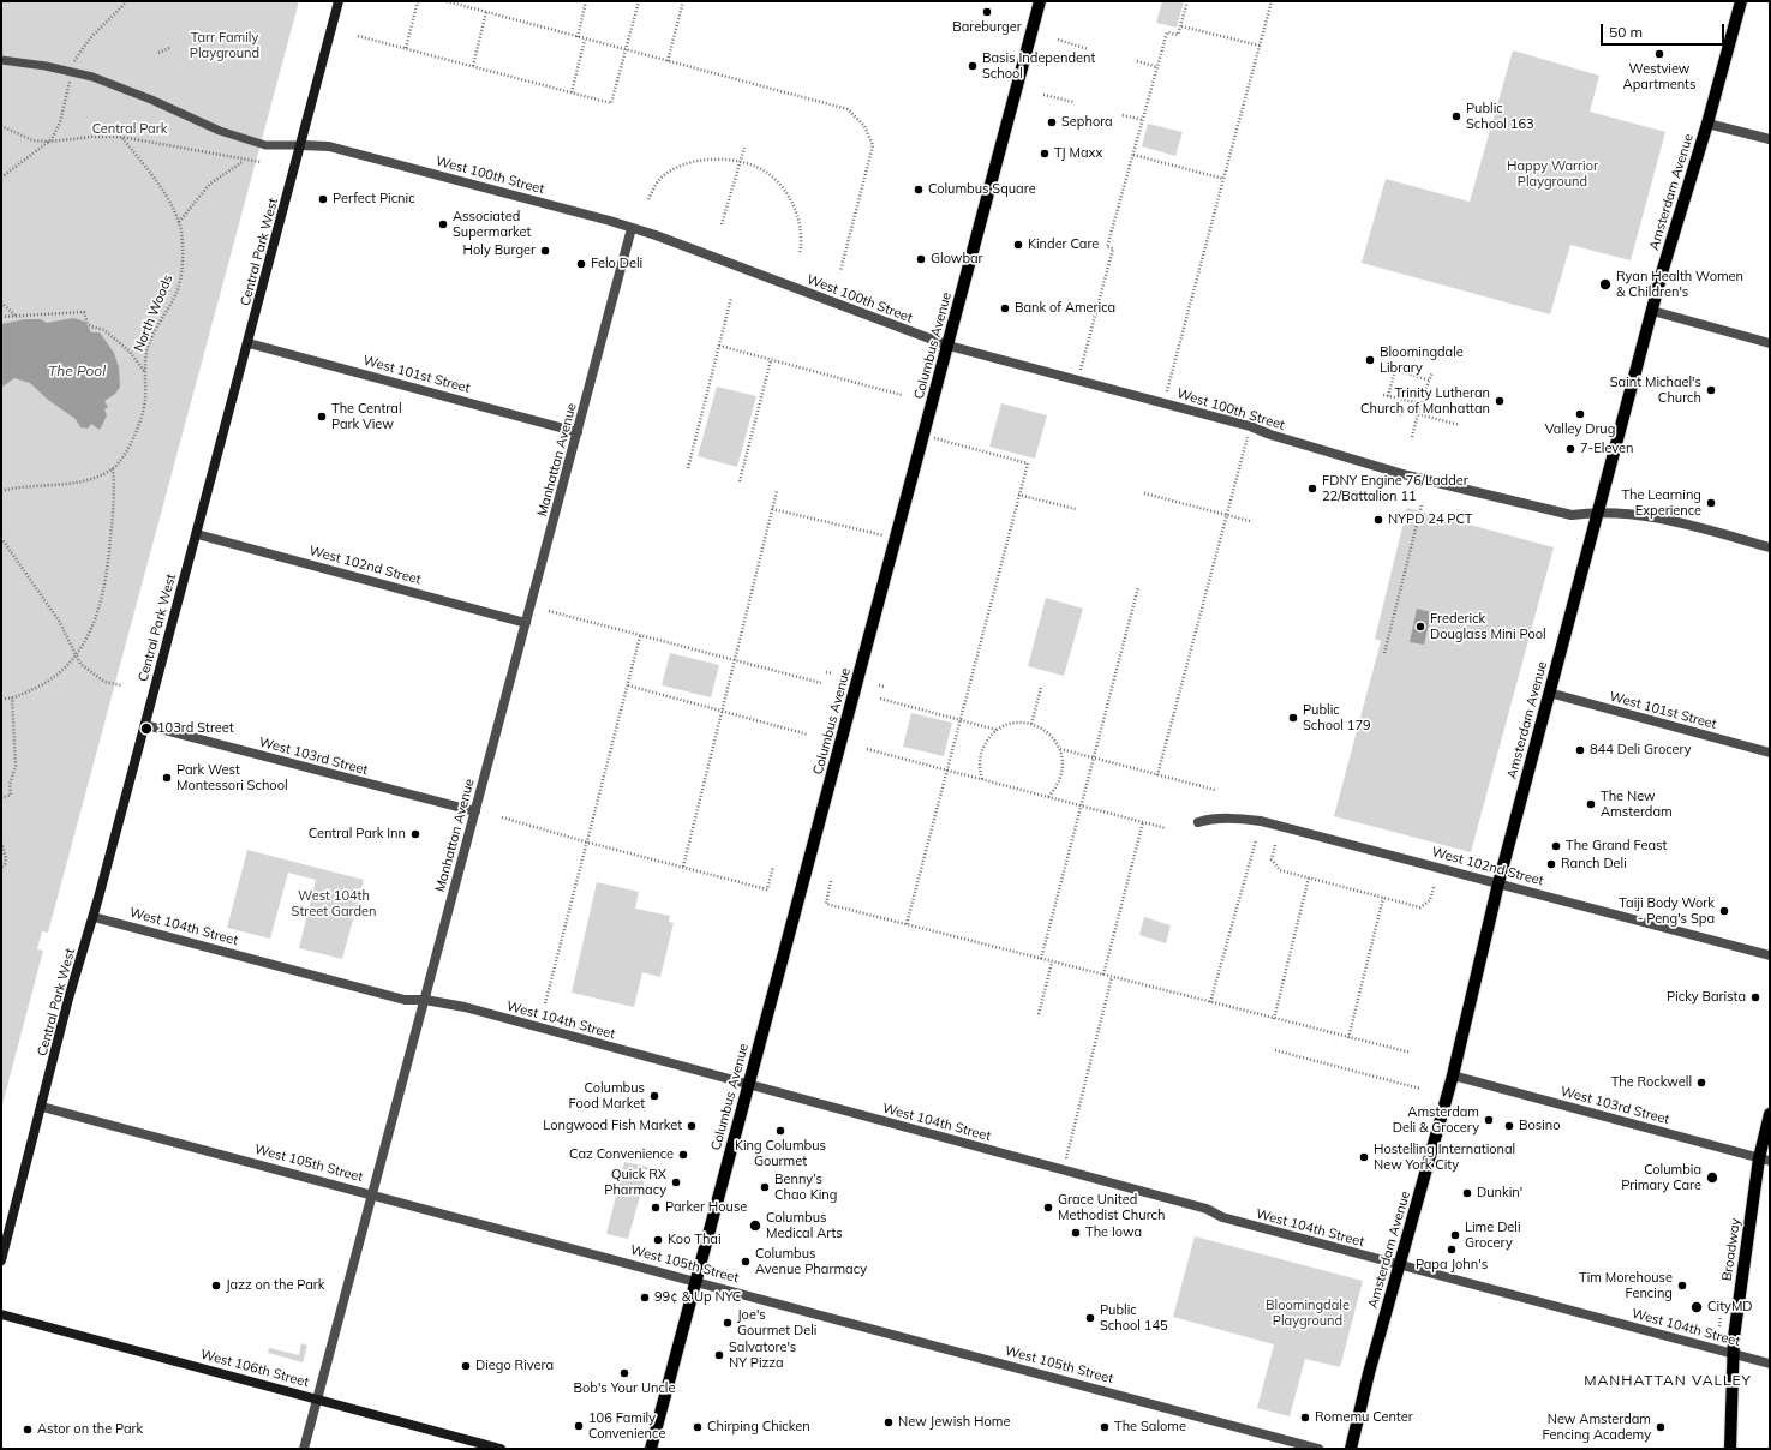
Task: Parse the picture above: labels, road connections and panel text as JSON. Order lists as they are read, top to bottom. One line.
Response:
{"streets":{"main road":["Amsterdam Avenue","Central Park West","Columbus Avenue","Broadway","West 106th Street"],"street":["West 100th Street","West 101st Street","Manhattan Avenue","West 102nd Street","West 103rd Street","West 104th Street","West 105th Street"],"path":["North Woods"]},"crossings":[["West 100th Street","Amsterdam Avenue"],["West 100th Street","Central Park West"],["West 100th Street","Columbus Avenue"],["West 100th Street","Manhattan Avenue"],["Amsterdam Avenue","West 101st Street"],["Amsterdam Avenue","West 102nd Street"],["Amsterdam Avenue","West 103rd Street"],["Amsterdam Avenue","West 104th Street"],["Central Park West","West 101st Street"],["Central Park West","West 102nd Street"],["Central Park West","West 103rd Street"],["Central Park West","West 104th Street"],["Central Park West","West 105th Street"],["Columbus Avenue","West 104th Street"],["Columbus Avenue","West 105th Street"],["West 101st Street","Manhattan Avenue"],["Manhattan Avenue","West 102nd Street"],["Manhattan Avenue","West 103rd Street"],["Manhattan Avenue","West 104th Street"],["Manhattan Avenue","West 105th Street"],["Manhattan Avenue","West 106th Street"],["West 103rd Street","Broadway"],["West 104th Street","Broadway"]],"districts":["MANHATTAN VALLEY"],"water":["The Pool"],"parks":["Tarr Family Playground","Central Park","Happy Warrior Playground","West 104th Street Garden","Bloomingdale Playground"],"places":["Bareburger","Westview Apartments","Basis Independent School","Public School 163","Sephora","TJ Maxx","Columbus Square","Perfect Picnic","Associated Supermarket","Kinder Care","Holy Burger","Glowbar","Felo Deli","Ryan Health Women & Children's","Bank of America","Bloomingdale Library","Saint Michael's Church","Trinity Lutheran Church of Manhattan","Valley Drug","The Central Park View","7-Eleven","FDNY Engine 76/Ladder 22/Battalion 11","The Learning Experience","NYPD 24 PCT","Frederick Douglass Mini Pool","Public School 179","103rd Street","844 Deli Grocery","Park West Montessori School","The New Amsterdam","Central Park Inn","The Grand Feast","Ranch Deli","Taiji Body Work - Peng's Spa","Picky Barista","The Rockwell","Columbus Food Market","Amsterdam Deli & Grocery","Longwood Fish Market","Bosino","King Columbus Gourmet","Caz Convenience","Hostelling International New York City","Columbia Primary Care","Quick RX Pharmacy","Benny’s Chao King","Dunkin'","Parker House","Grace United Methodist Church","Columbus Medical Arts","The Iowa","Lime Deli Grocery","Koo Thai","Papa John's","Columbus Avenue Pharmacy","Jazz on the Park","Tim Morehouse Fencing","99¢ & Up NYC","CityMD","Public School 145","Joe's Gourmet Deli","Salvatore's NY Pizza","Diego Rivera","Bob's Your Uncle","Romemu Center","New Jewish Home","106 Family Convenience","Chirping Chicken","The Salome","New Amsterdam Fencing Academy","Astor on the Park"],"scale_bar":"50 m"}
